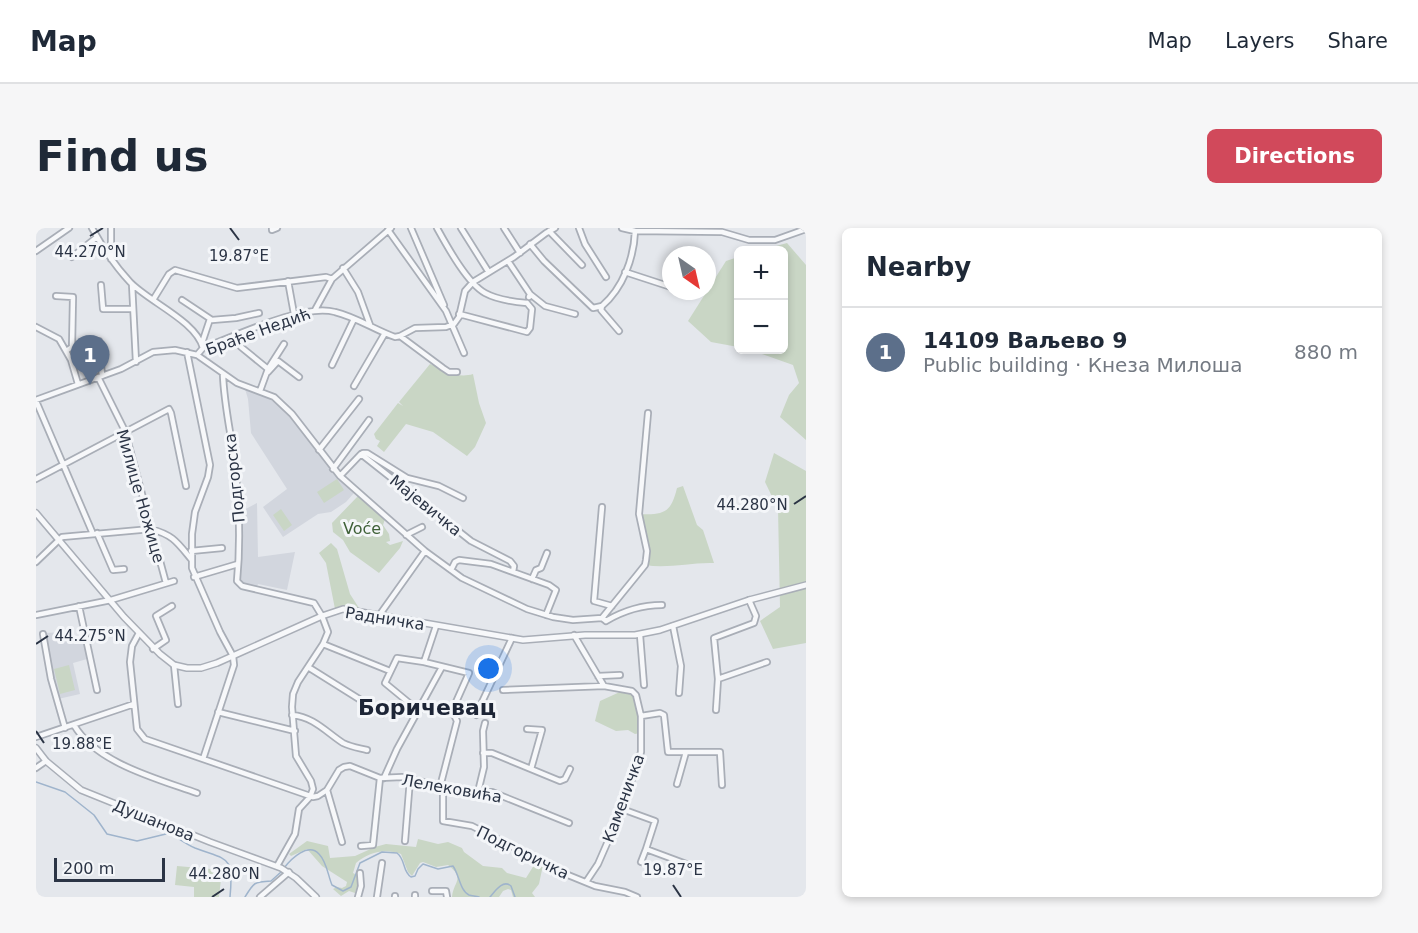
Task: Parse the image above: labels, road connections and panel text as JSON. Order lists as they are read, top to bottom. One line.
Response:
{"streets":{"street":["Браће Недић","Подгорска","Милице Ножице","Мајевичка","Радничка","Лелековића","Каменичка","Душанова","Подгоричка"]},"crossings":[["Подгорска","Радничка"],["Лелековића","Подгоричка"],["Каменичка","Подгоричка"]],"districts":["Боричевац"],"parks":["Voće"],"scale_bar":"200 m","north":"bottom right","page":{"header":"Map","nav":["Map","Layers","Share"],"buttons":"Directions","title":"Find us","heading":"Nearby","map_buttons":["+","−"],"list":[{"mark":"1","name":"14109 Ваљево 9","note":"Public building · Кнеза Милоша","value":"880 m"}],"pins":"1","scale":"200 m"},"coordinates":["44.270°N","19.87°E","44.280°N","44.275°N","19.88°E"]}
